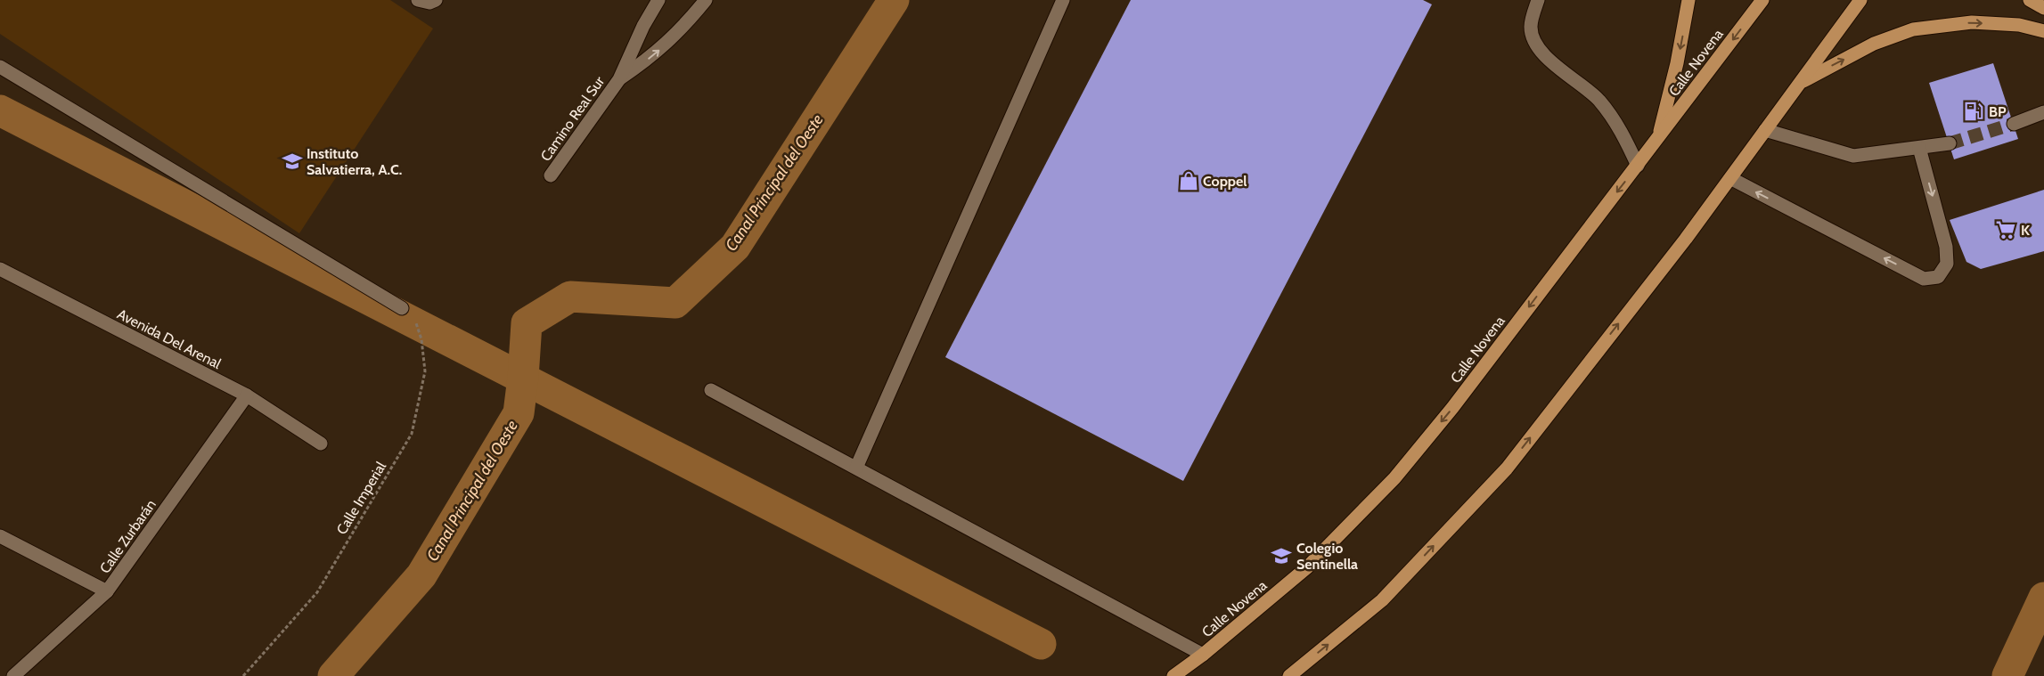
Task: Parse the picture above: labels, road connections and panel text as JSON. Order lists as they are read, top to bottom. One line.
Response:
{"streets":{"main road":["Calle Novena"],"street":["Camino Real Sur","Avenida Del Arenal","Calle Zurbarán"],"path":["Calle Imperial"]},"crossings":[["Avenida Del Arenal","Calle Zurbarán"]],"water":["Canal Principal del Oeste"],"places":{"fuel station":["BP"],"school or university":["Instituto Salvatierra, A.C.","Colegio Sentinella"],"shop":["Coppel"],"supermarket":["K"]}}
